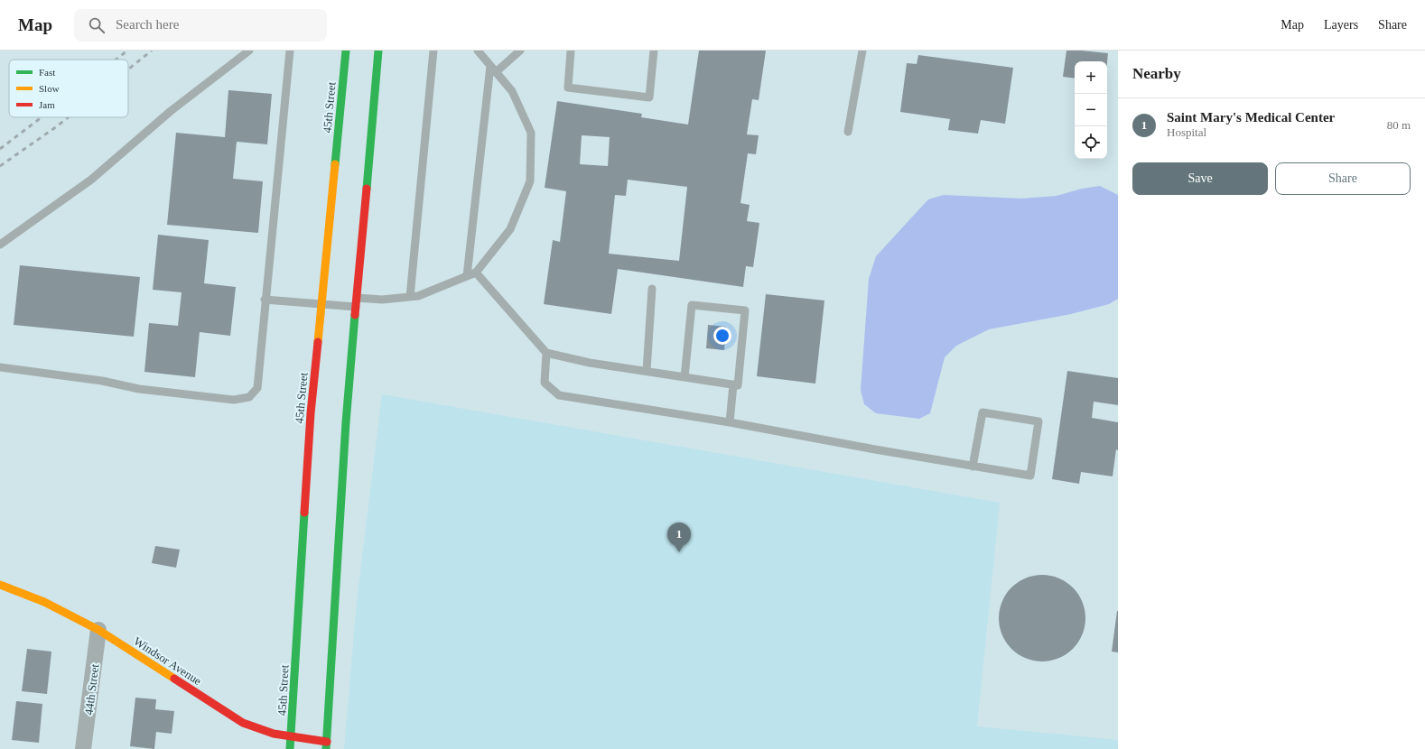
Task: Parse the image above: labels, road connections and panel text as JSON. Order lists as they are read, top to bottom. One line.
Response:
{"streets":{"main road":["45th Street","Windsor Avenue"],"street":["44th Street"]},"crossings":[["45th Street","Windsor Avenue"],["Windsor Avenue","44th Street"]],"legend":["Fast","Slow","Jam"],"page":{"header":"Map","search":"Search here","nav":["Map","Layers","Share"],"heading":"Nearby","map_buttons":["+","−"],"list":[{"mark":"1","name":"Saint Mary's Medical Center","note":"Hospital","value":"80 m"}],"buttons":["Save","Share"],"pins":"1"}}
